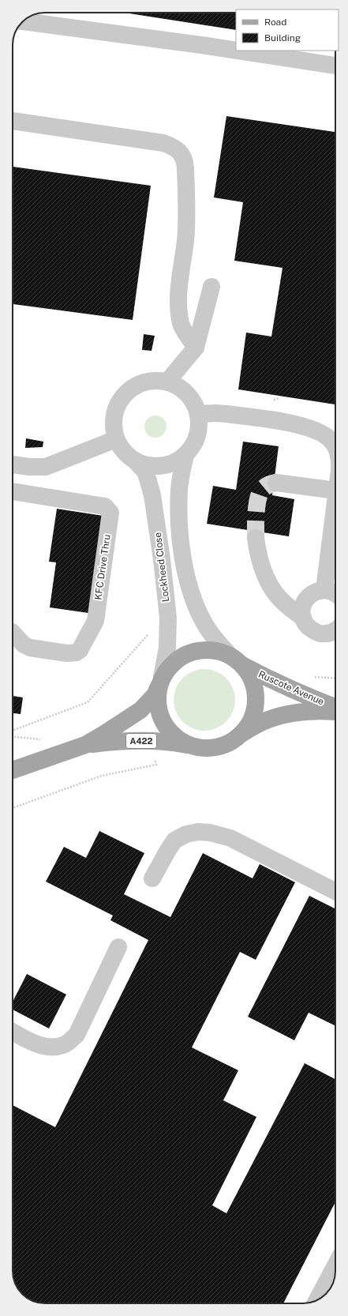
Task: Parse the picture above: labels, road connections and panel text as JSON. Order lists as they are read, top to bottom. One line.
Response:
{"streets":{"main road":["Ruscote Avenue","A422"],"street":["KFC Drive Thru","Lockheed Close"]},"crossings":[["Lockheed Close","Ruscote Avenue"],["Lockheed Close","A422"],["Ruscote Avenue","A422"]],"legend":["Road","Building"]}
